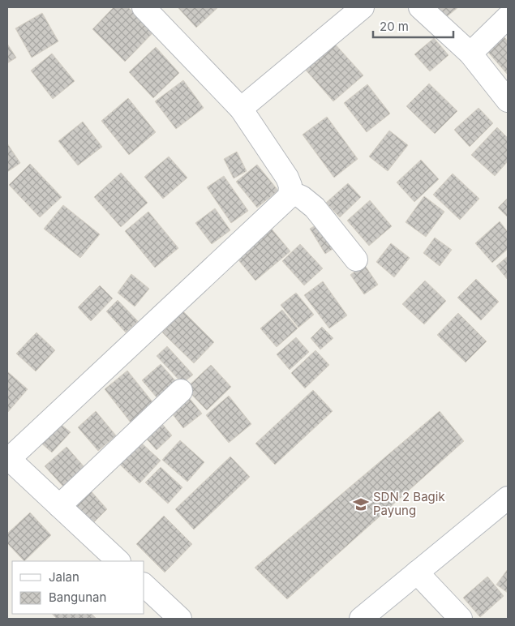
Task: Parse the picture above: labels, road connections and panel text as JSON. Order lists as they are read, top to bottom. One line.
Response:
{"places":{"school or university":["SDN 2 Bagik Payung"]},"legend":["Jalan","Bangunan"],"scale_bar":"20 m"}
